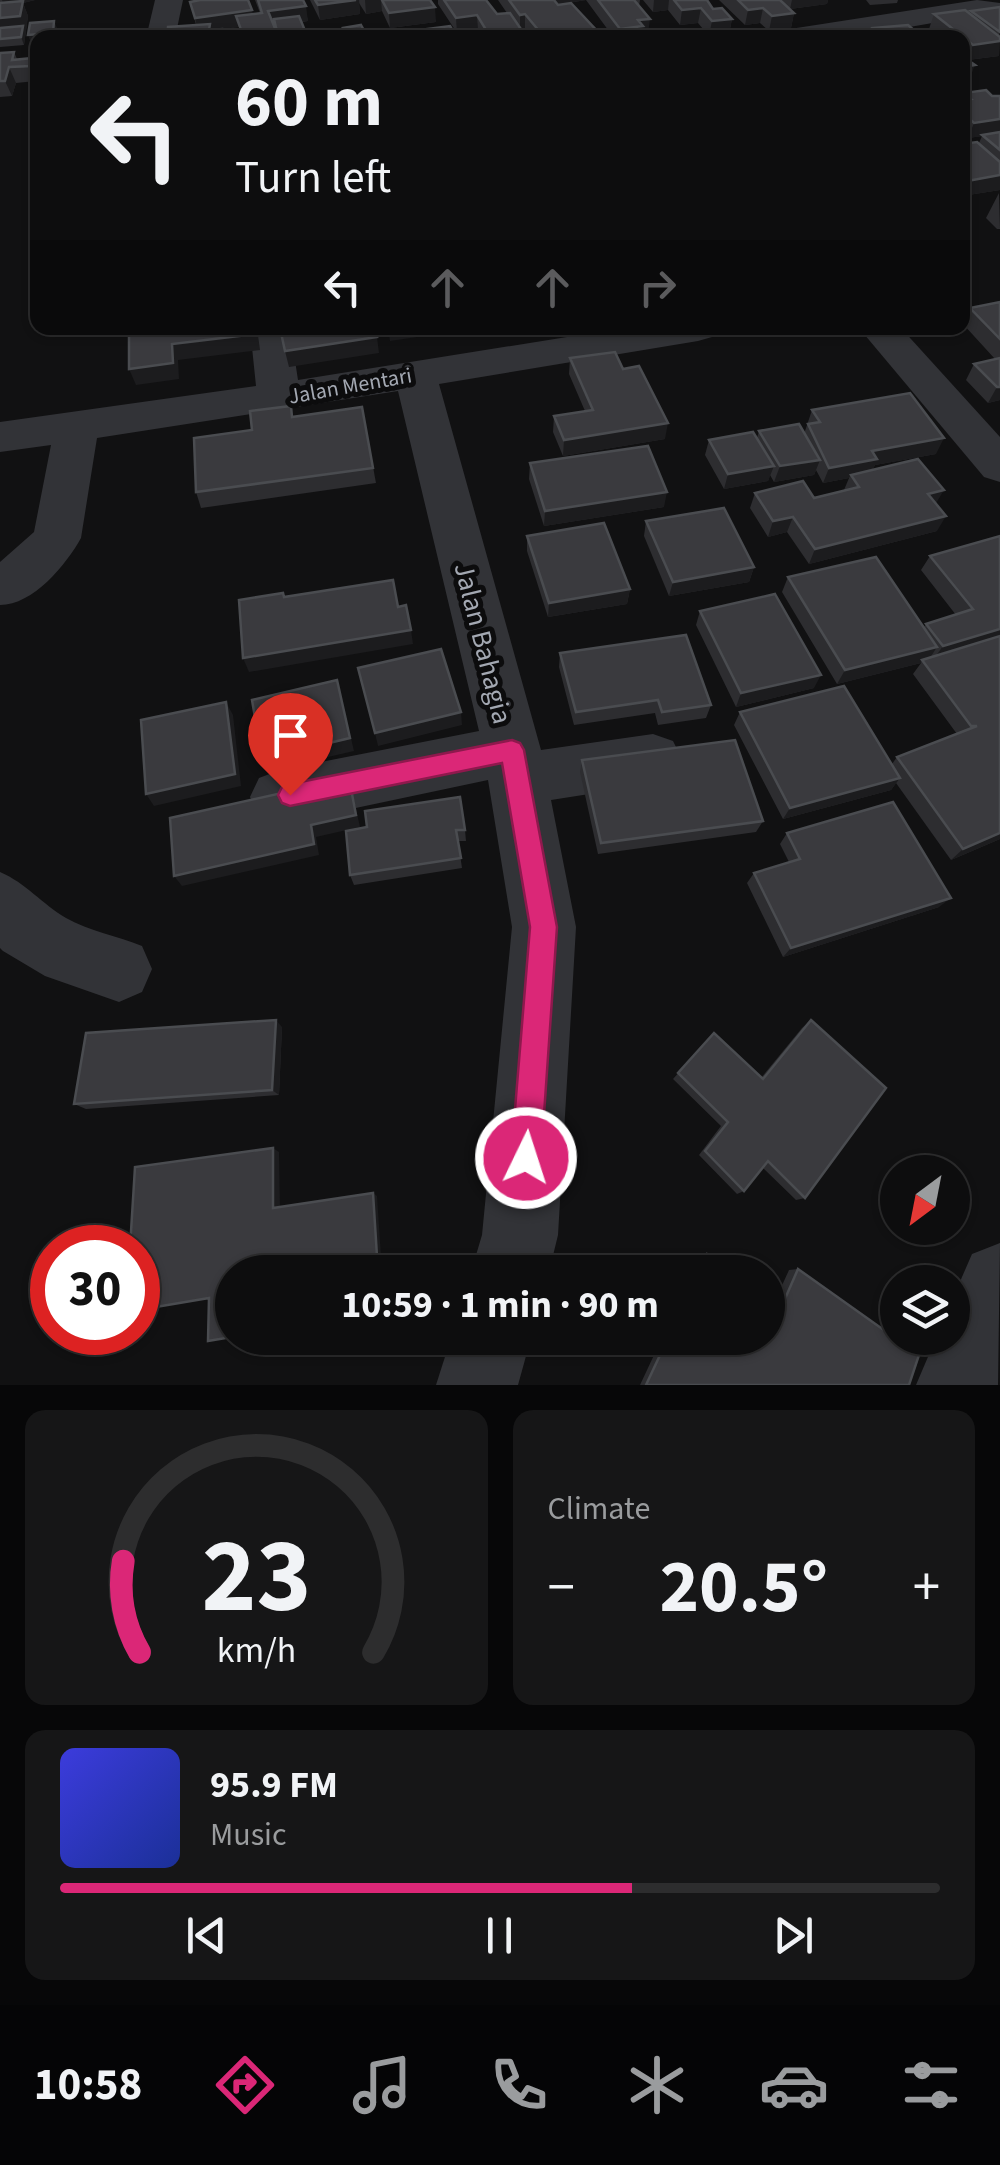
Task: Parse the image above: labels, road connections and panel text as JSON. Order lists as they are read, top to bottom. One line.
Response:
{"streets":{"street":["Jalan Mentari","Jalan Bahagia"]},"crossings":[["Jalan Mentari","Jalan Bahagia"]],"north":"bottom left","page":{"turn":["60 m","Turn left"],"limit":"30","trip":"10:59 · 1 min · 90 m","tile":"Climate","heat":["−","20.5°","+"],"song":["95.9 FM","Music"],"tabs":"10:58","gauge":["23","km/h"]}}
